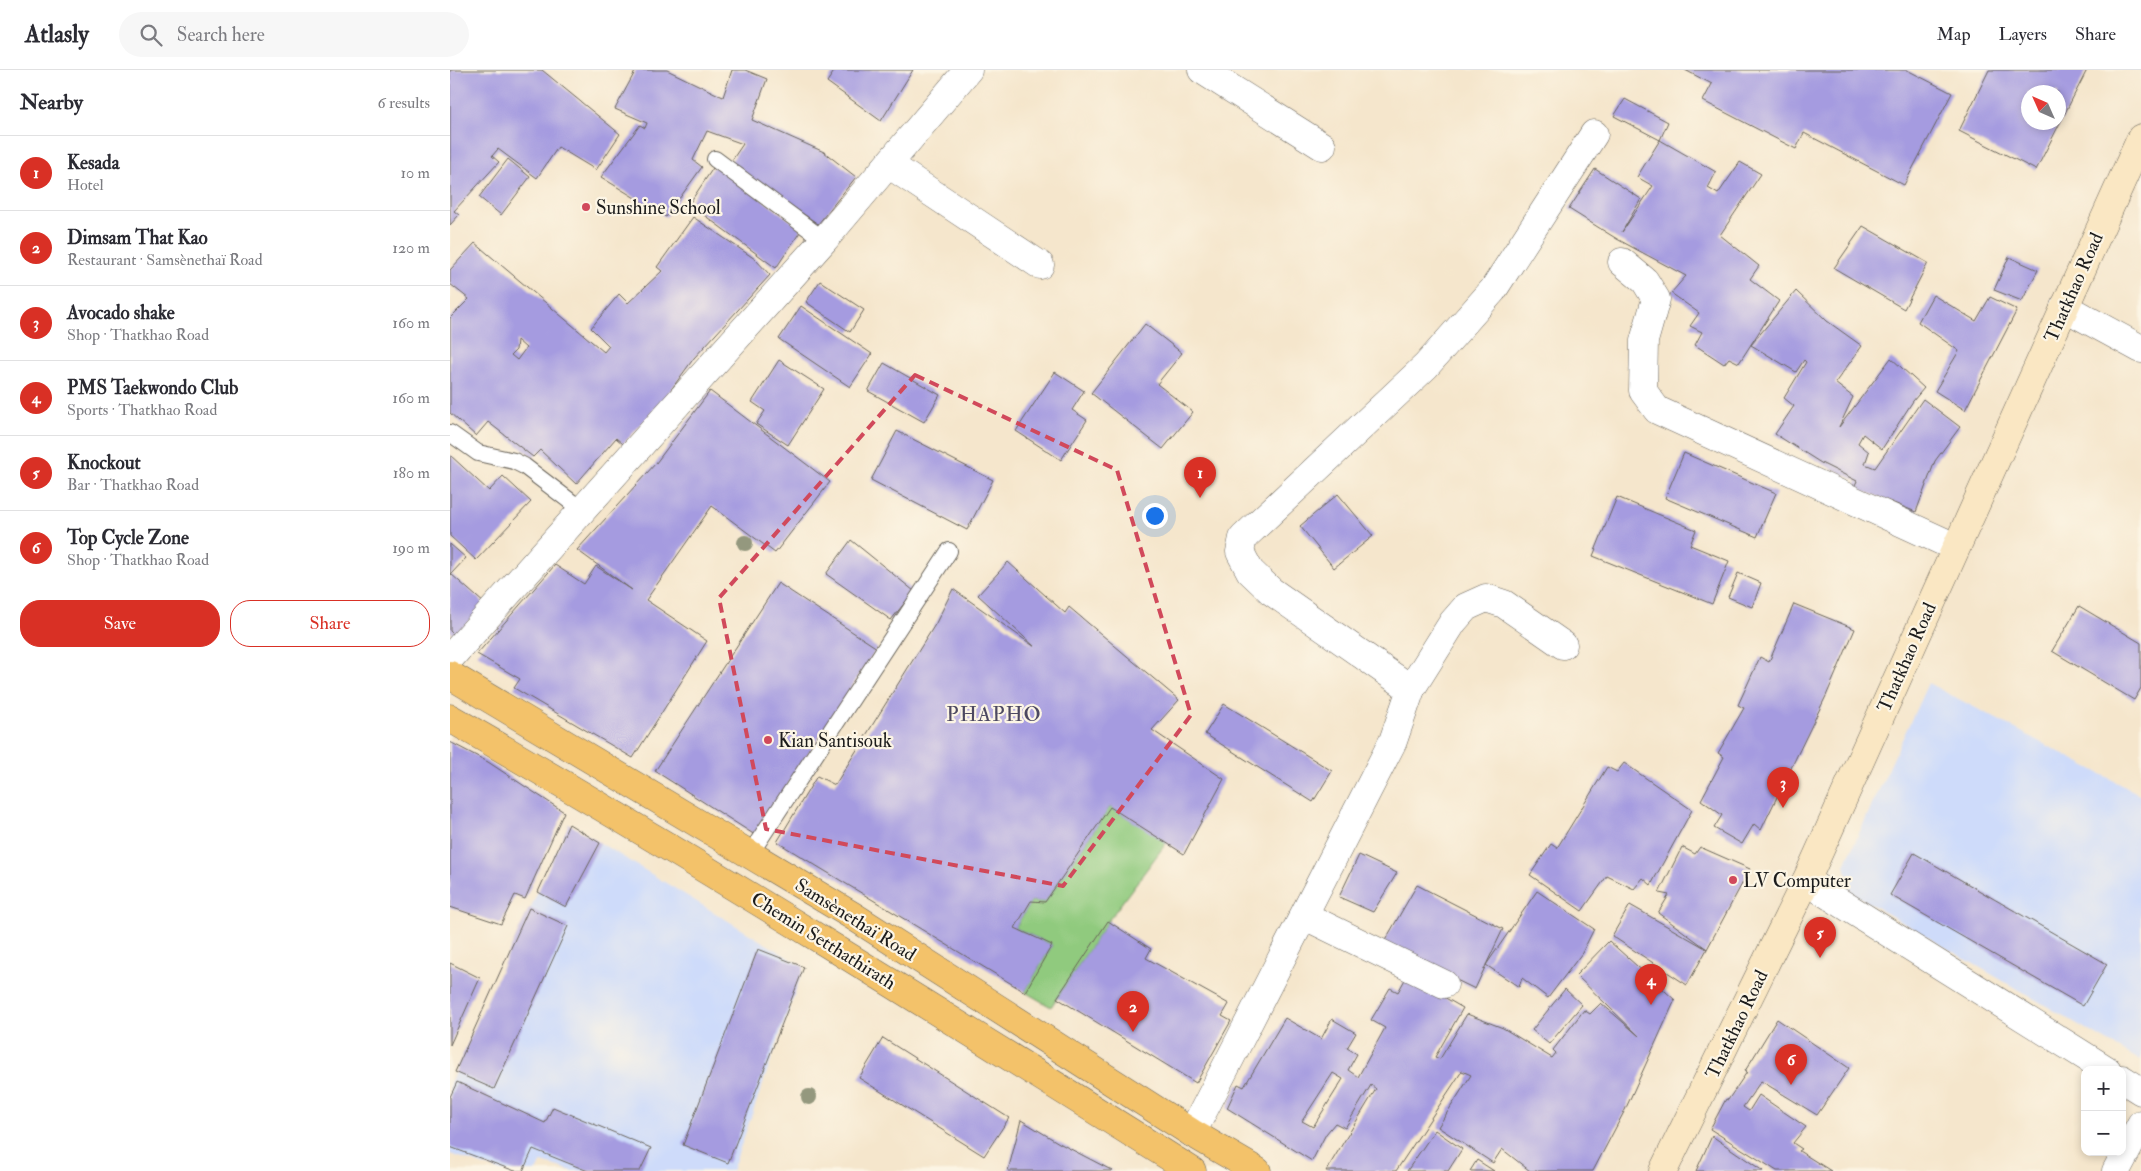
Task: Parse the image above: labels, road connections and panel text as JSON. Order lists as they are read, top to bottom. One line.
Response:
{"streets":{"main road":["Samsènethaï Road","Chemin Setthathirath"],"street":["Thatkhao Road"]},"districts":["PHAPHO"],"places":["Sunshine School","Kian Santisouk","LV Computer"],"north":"top left","page":{"header":"Atlasly","search":"Search here","nav":["Map","Layers","Share"],"heading":["Nearby","6 results"],"list":[{"mark":"1","name":"Kesada","note":"Hotel","value":"10 m"},{"mark":"2","name":"Dimsam That Kao","note":"Restaurant · Samsènethaï Road","value":"120 m"},{"mark":"3","name":"Avocado shake","note":"Shop · Thatkhao Road","value":"160 m"},{"mark":"4","name":"PMS Taekwondo Club","note":"Sports · Thatkhao Road","value":"160 m"},{"mark":"5","name":"Knockout","note":"Bar · Thatkhao Road","value":"180 m"},{"mark":"6","name":"Top Cycle Zone","note":"Shop · Thatkhao Road","value":"190 m"}],"pins":["1","3","5","4","2","6"],"buttons":["Save","Share"],"map_buttons":["+","−"]}}
